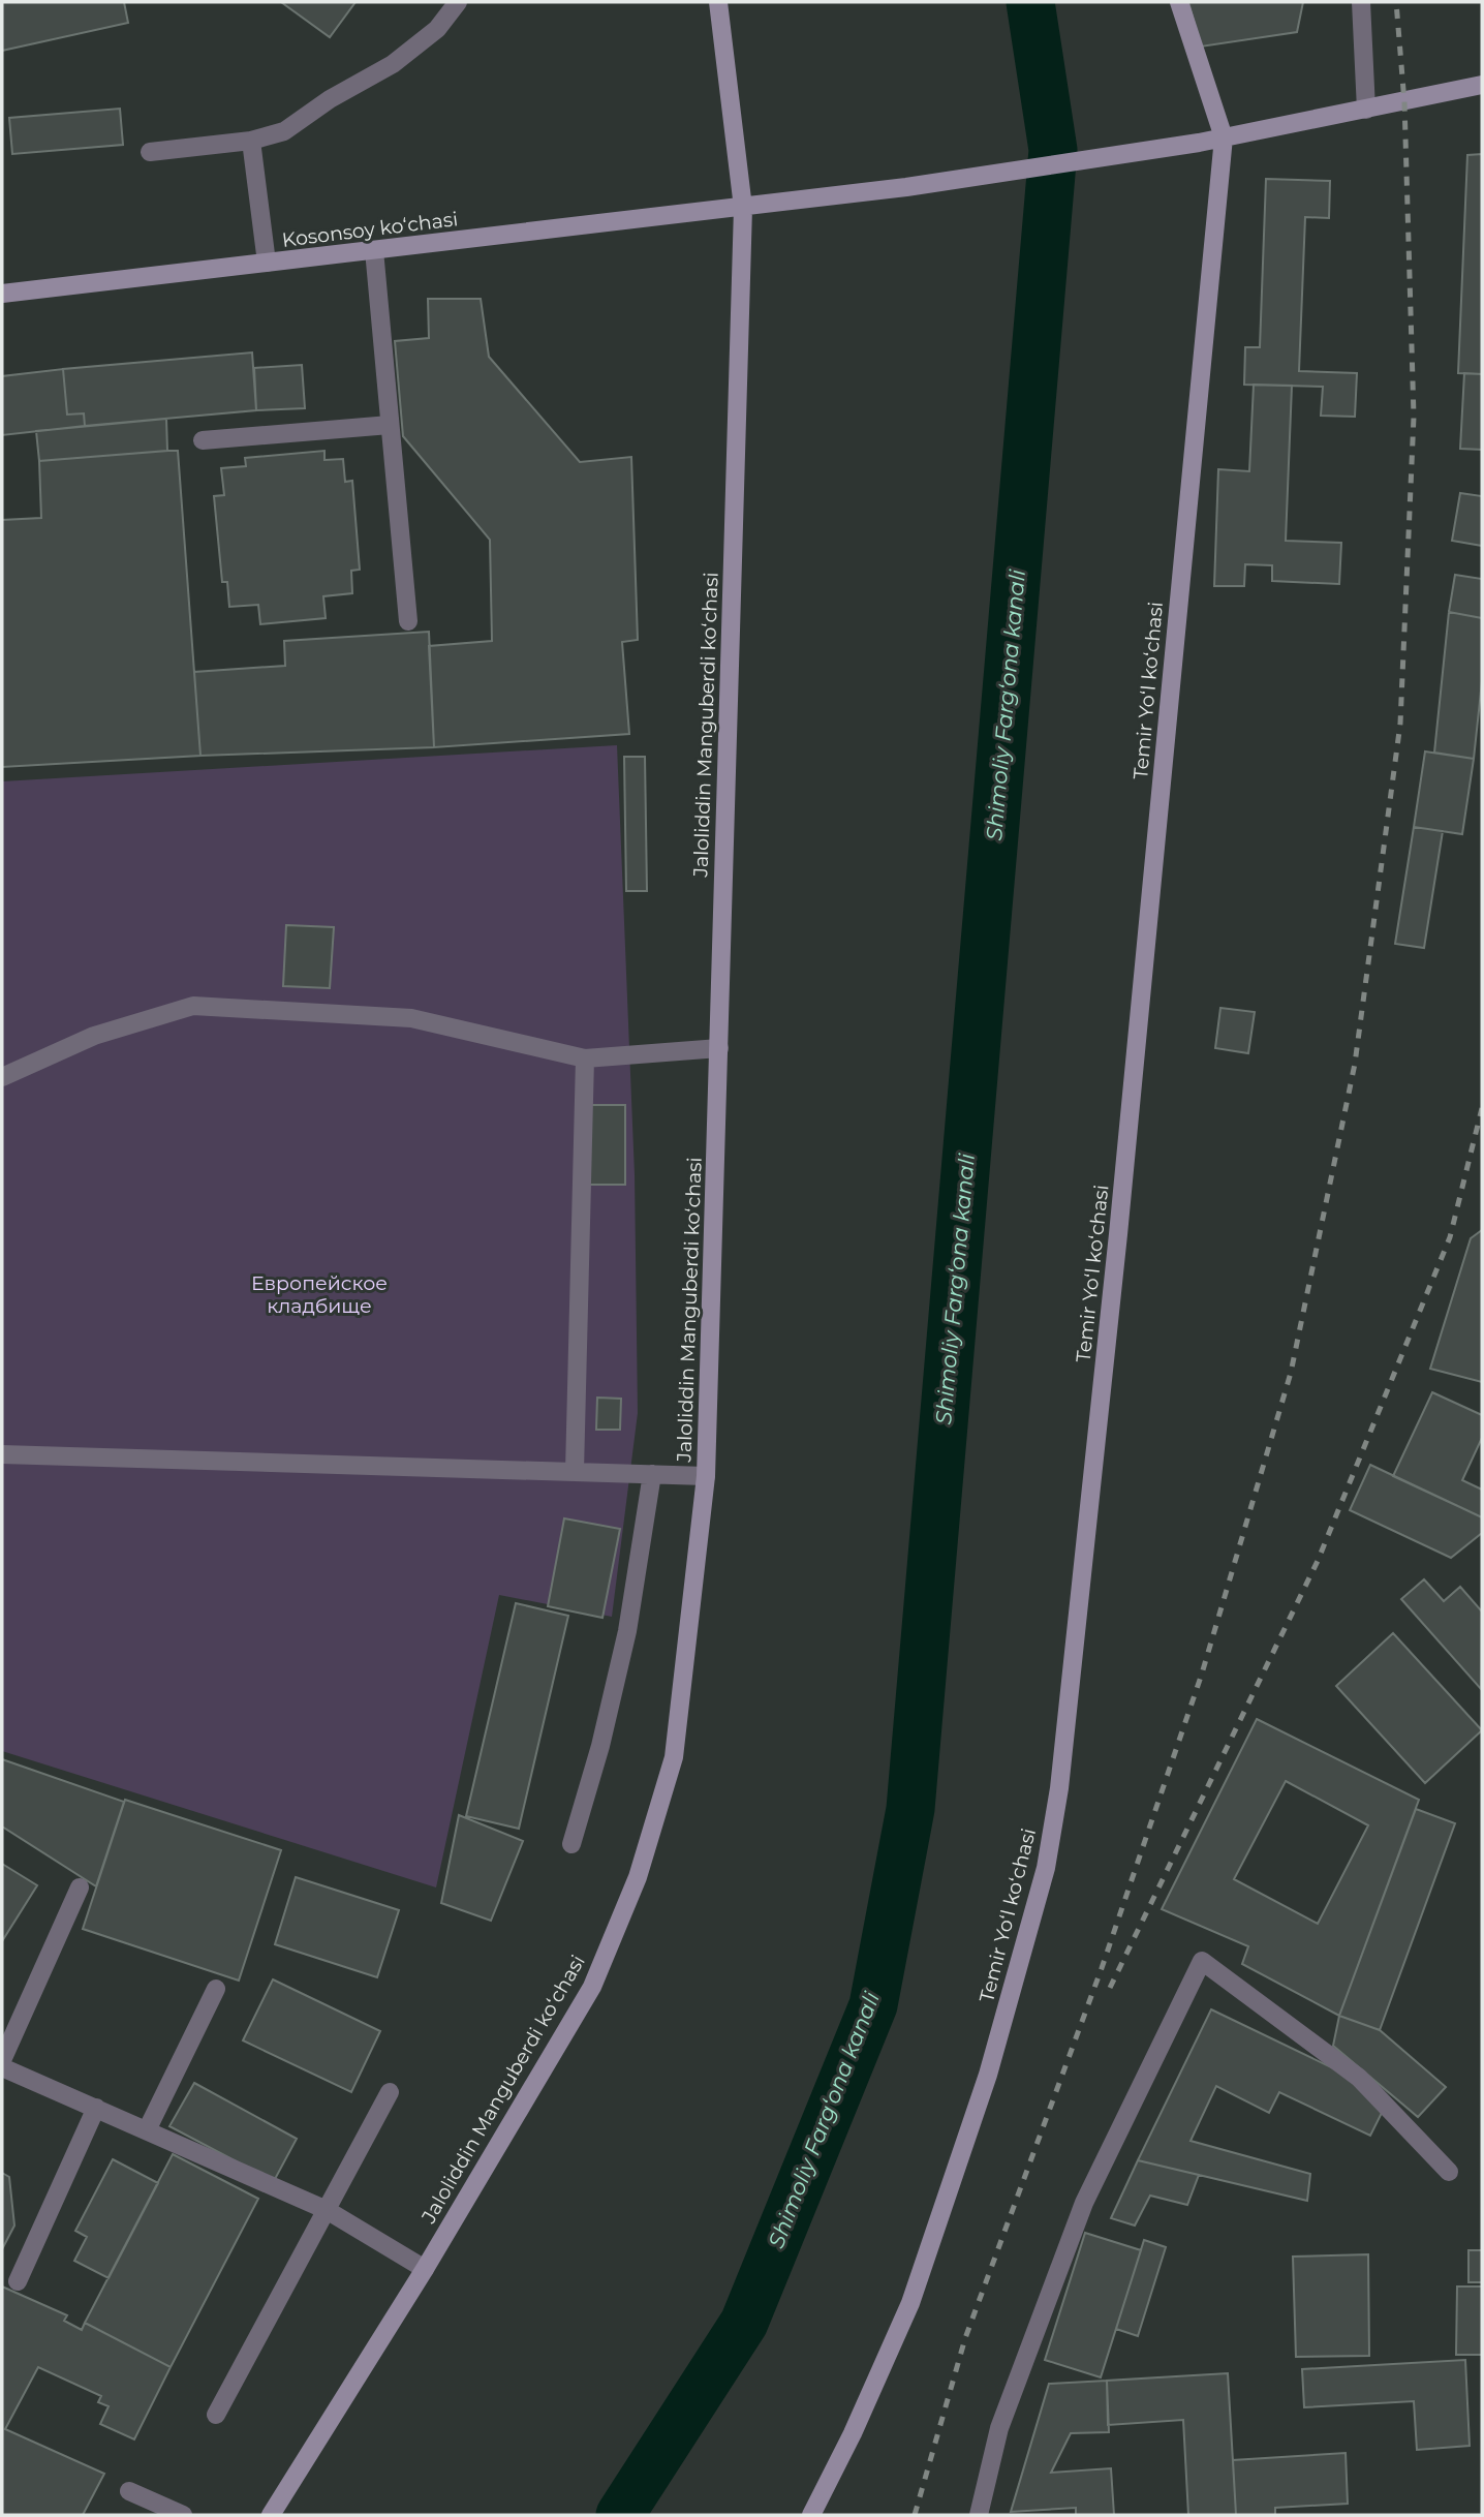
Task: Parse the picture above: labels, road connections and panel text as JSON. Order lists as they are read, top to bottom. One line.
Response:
{"streets":{"main road":["Kosonsoy koʻchasi","Temir Yoʻl koʻchasi","Jaloliddin Manguberdi koʻchasi"]},"crossings":[["Kosonsoy koʻchasi","Temir Yoʻl koʻchasi"],["Kosonsoy koʻchasi","Jaloliddin Manguberdi koʻchasi"]],"water":["Shimoliy Fargʻona kanali"],"parks":["Европейское кладбище"]}
